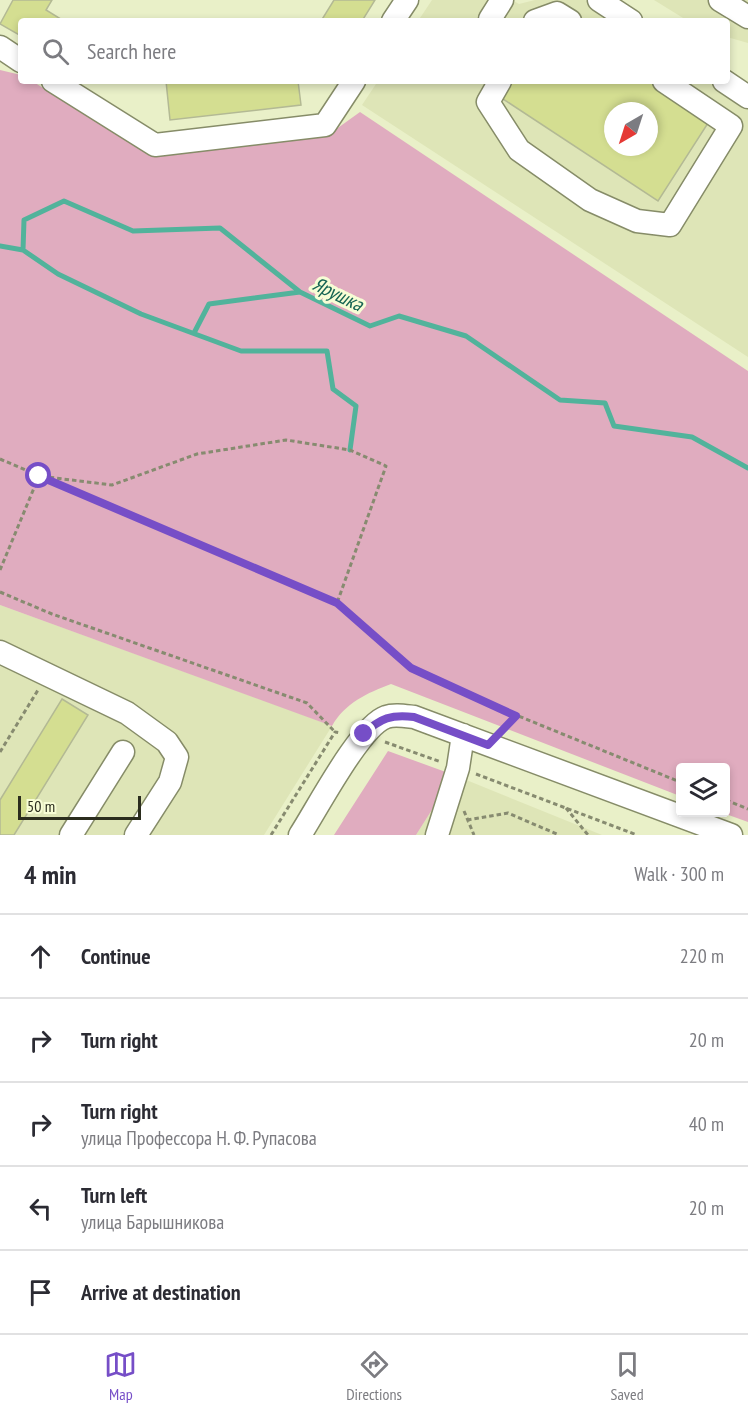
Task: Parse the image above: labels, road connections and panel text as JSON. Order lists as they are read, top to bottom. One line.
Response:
{"water":["Ярушка"],"scale_bar":"50 m","north":"bottom left","page":{"search":"Search here","scale":"50 m","heading":["4 min","Walk · 300 m"],"list":[["Continue","220 m"],["Turn right","20 m"],["Turn right","улица Профессора Н. Ф. Рупасова","40 m"],["Turn left","улица Барышникова","20 m"],"Arrive at destination"],"nav":["Map","Directions","Saved"]}}
